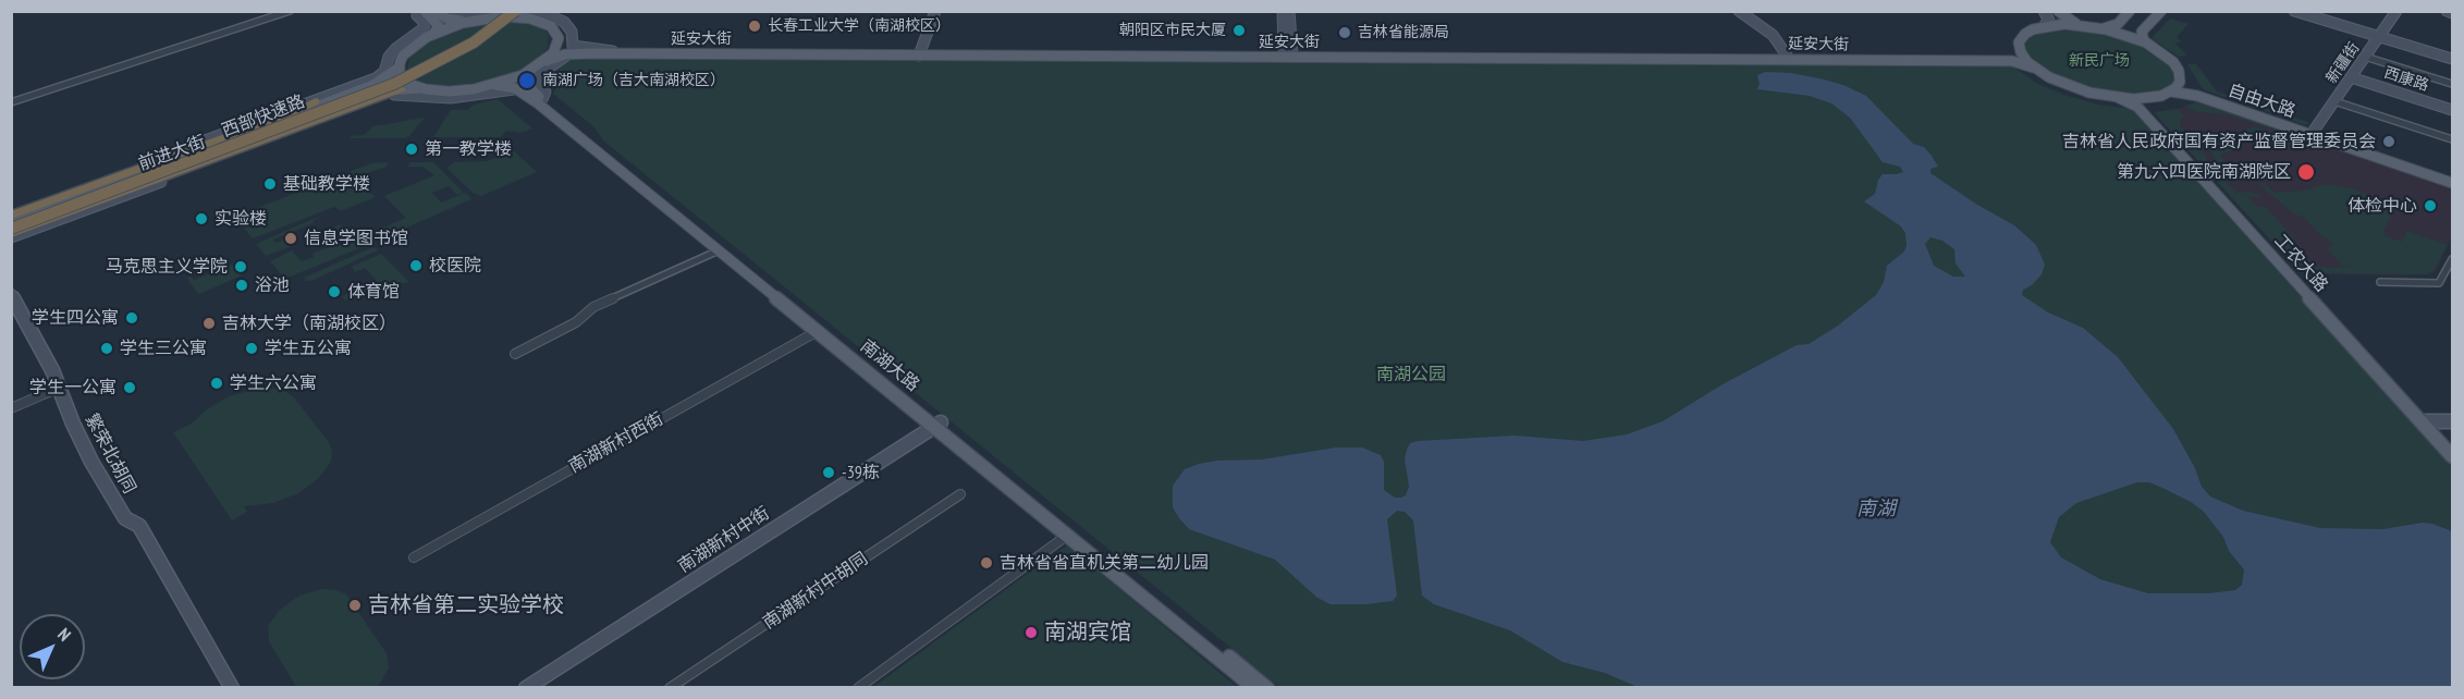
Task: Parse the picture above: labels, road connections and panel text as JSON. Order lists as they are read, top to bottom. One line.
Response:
{"streets":{"highway":["西部快速路"],"main road":["延安大街","自由大路","前进大街","工农大路","南湖大路"],"street":["新疆街","西康路","南湖新村西街","繁荣北胡同","南湖新村中街","南湖新村中胡同"]},"crossings":[["新疆街","西康路"],["新疆街","自由大路"],["西部快速路","前进大街"],["前进大街","南湖大路"],["南湖大路","南湖新村西街"],["南湖大路","南湖新村中街"]],"water":["南湖"],"parks":["新民广场","南湖公园"],"places":["长春工业大学（南湖校区）","朝阳区市民大厦","吉林省能源局","南湖广场（吉大南湖校区）","吉林省人民政府国有资产监督管理委员会","第一教学楼","第九六四医院南湖院区","基础教学楼","体检中心","实验楼","信息学图书馆","校医院","马克思主义学院","浴池","体育馆","学生四公寓","吉林大学（南湖校区）","学生三公寓","学生五公寓","学生六公寓","学生一公寓","-39栋","吉林省省直机关第二幼儿园","吉林省第二实验学校","南湖宾馆"],"north":"top right"}
